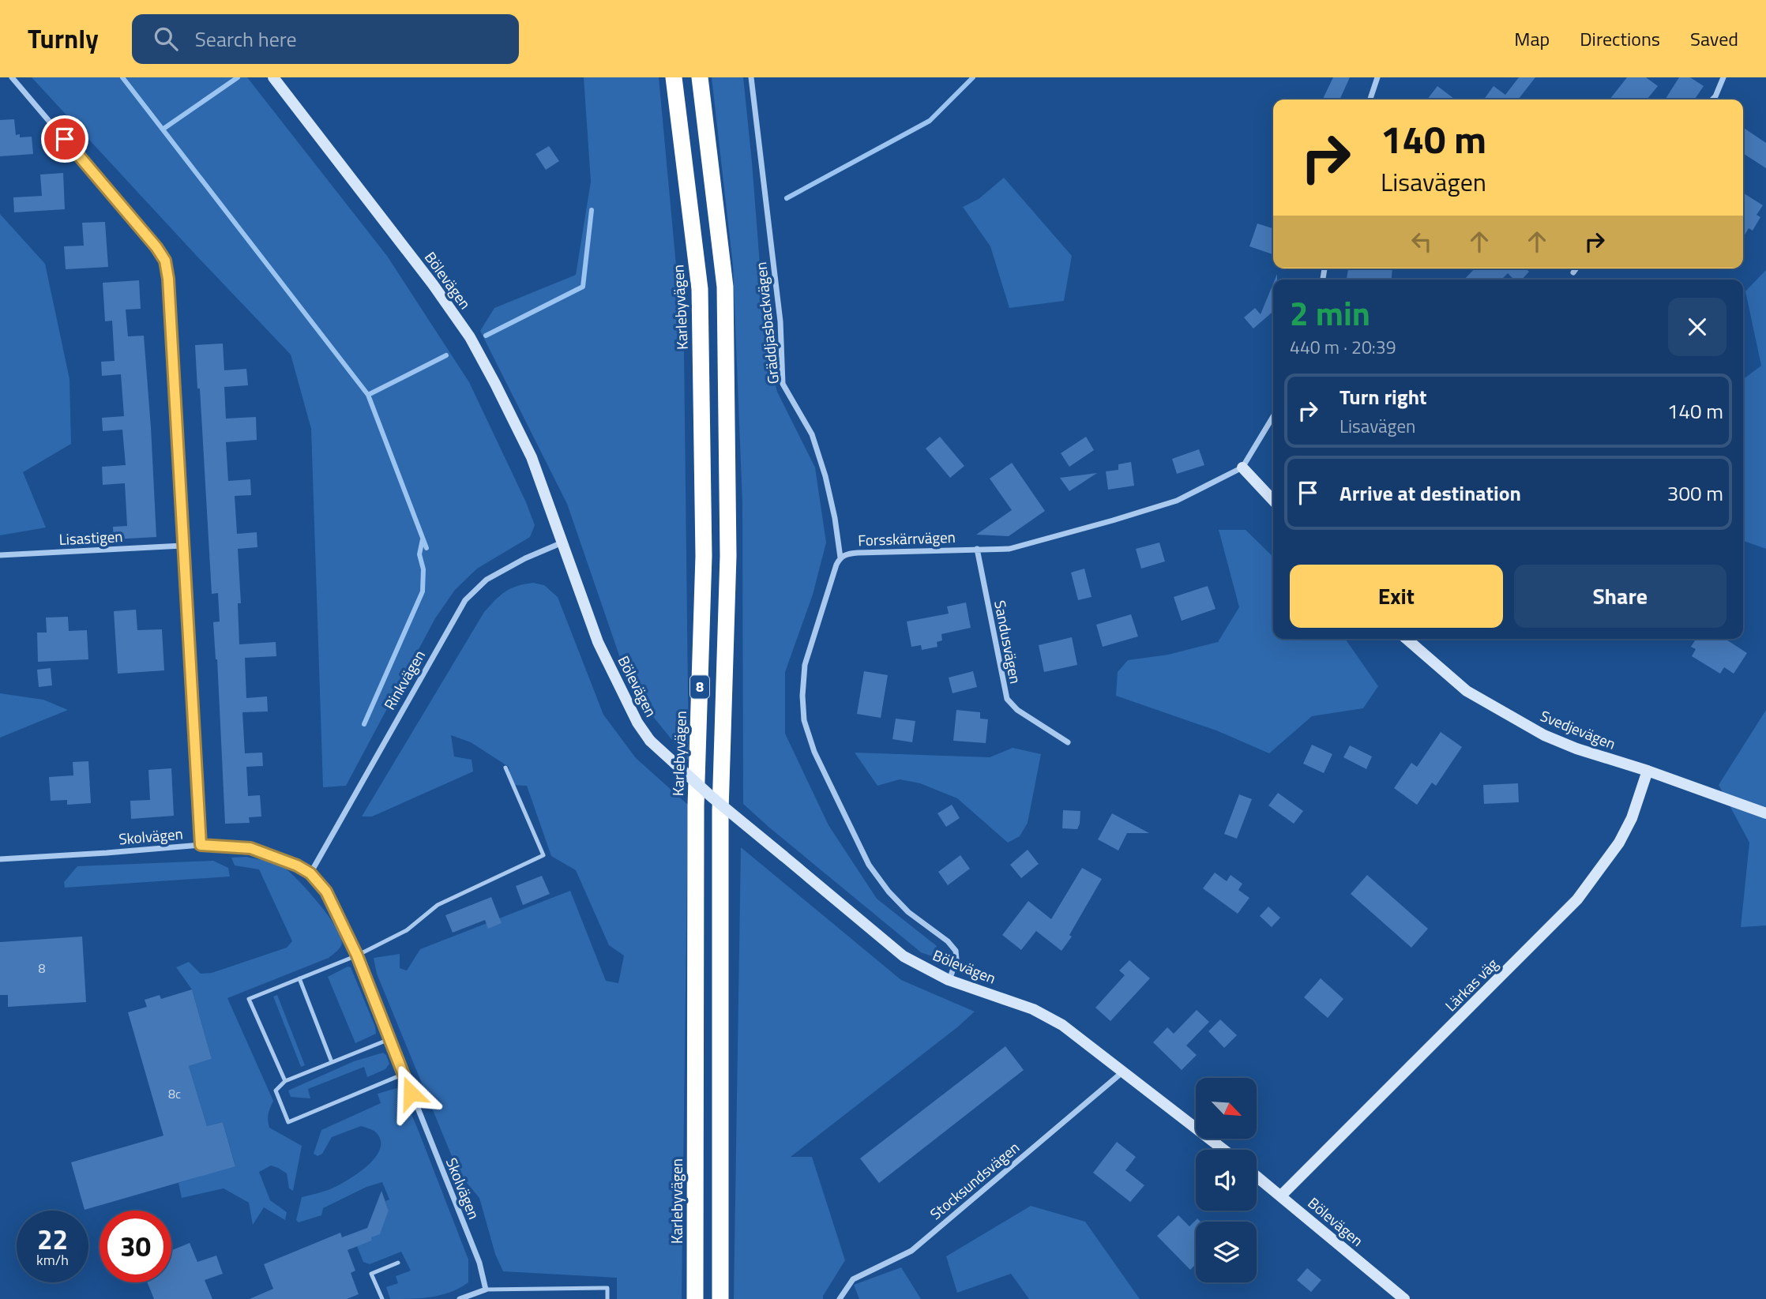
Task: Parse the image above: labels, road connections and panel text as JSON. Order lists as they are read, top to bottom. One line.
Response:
{"streets":{"highway":["Karlebyvägen","8"],"main road":["Bölevägen","Svedjevägen","Lärkas väg"],"street":["Gräddjasbackvägen","Lisastigen","Forsskärrvägen","Sandusvägen","Rinkvägen","Skolvägen","Stocksundsvägen"]},"crossings":[["Bölevägen","Forsskärrvägen"],["Bölevägen","Rinkvägen"],["Bölevägen","Lärkas väg"],["Bölevägen","Stocksundsvägen"],["Gräddjasbackvägen","Forsskärrvägen"],["Forsskärrvägen","Sandusvägen"],["Rinkvägen","Skolvägen"],["Svedjevägen","Lärkas väg"]],"house_numbers":["8","8c"],"north":"bottom right","page":{"header":"Turnly","search":"Search here","nav":["Map","Directions","Saved"],"turn":["140 m","Lisavägen"],"heading":["2 min","440 m · 20:39"],"list":[{"name":"Turn right","note":"Lisavägen","value":"140 m"},{"name":"Arrive at destination","value":"300 m"}],"buttons":["Exit","Share"],"speed":"22 km/h","limit":"30"}}
